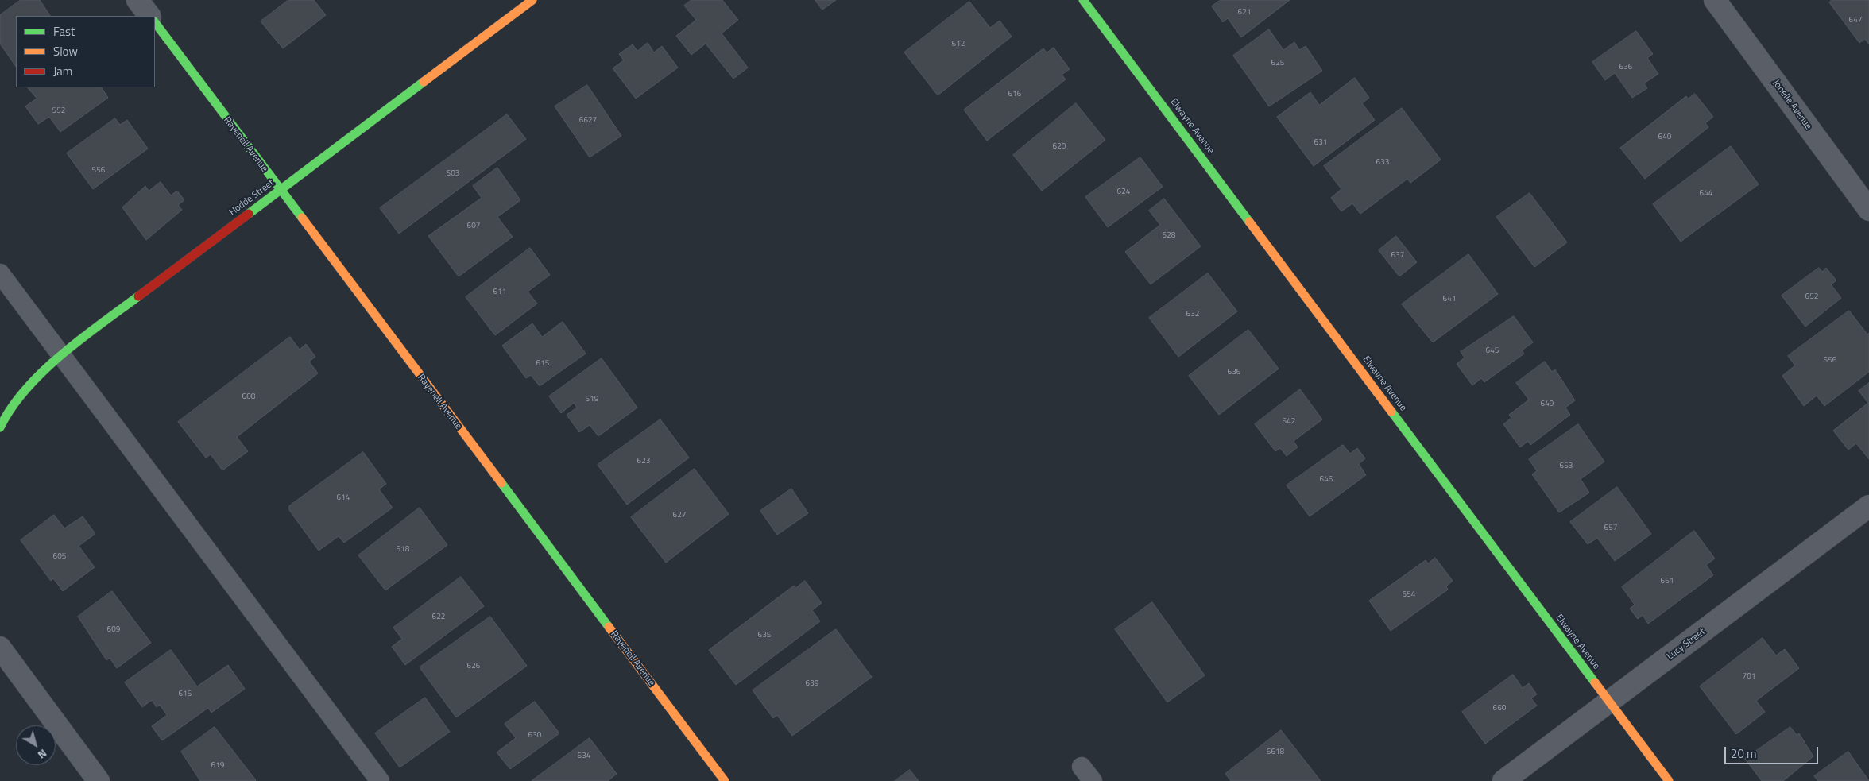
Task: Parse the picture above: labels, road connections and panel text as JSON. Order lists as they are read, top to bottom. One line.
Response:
{"streets":{"street":["Jonelle Avenue","Elwayne Avenue","Rayenell Avenue","Hodde Street","Lucy Street"]},"crossings":[["Elwayne Avenue","Lucy Street"],["Rayenell Avenue","Hodde Street"]],"house_numbers":["621","647","612","625","636","616","552","6627","640","631","620","633","556","603","624","644","607","628","637","611","652","641","632","645","656","615","636","608","619","649","642","623","653","646","614","627","657","618","605","661","654","622","609","635","626","701","639","615","660","630","6618","634","619"],"legend":["Fast","Slow","Jam"],"scale_bar":"20 m","north":"bottom right"}
